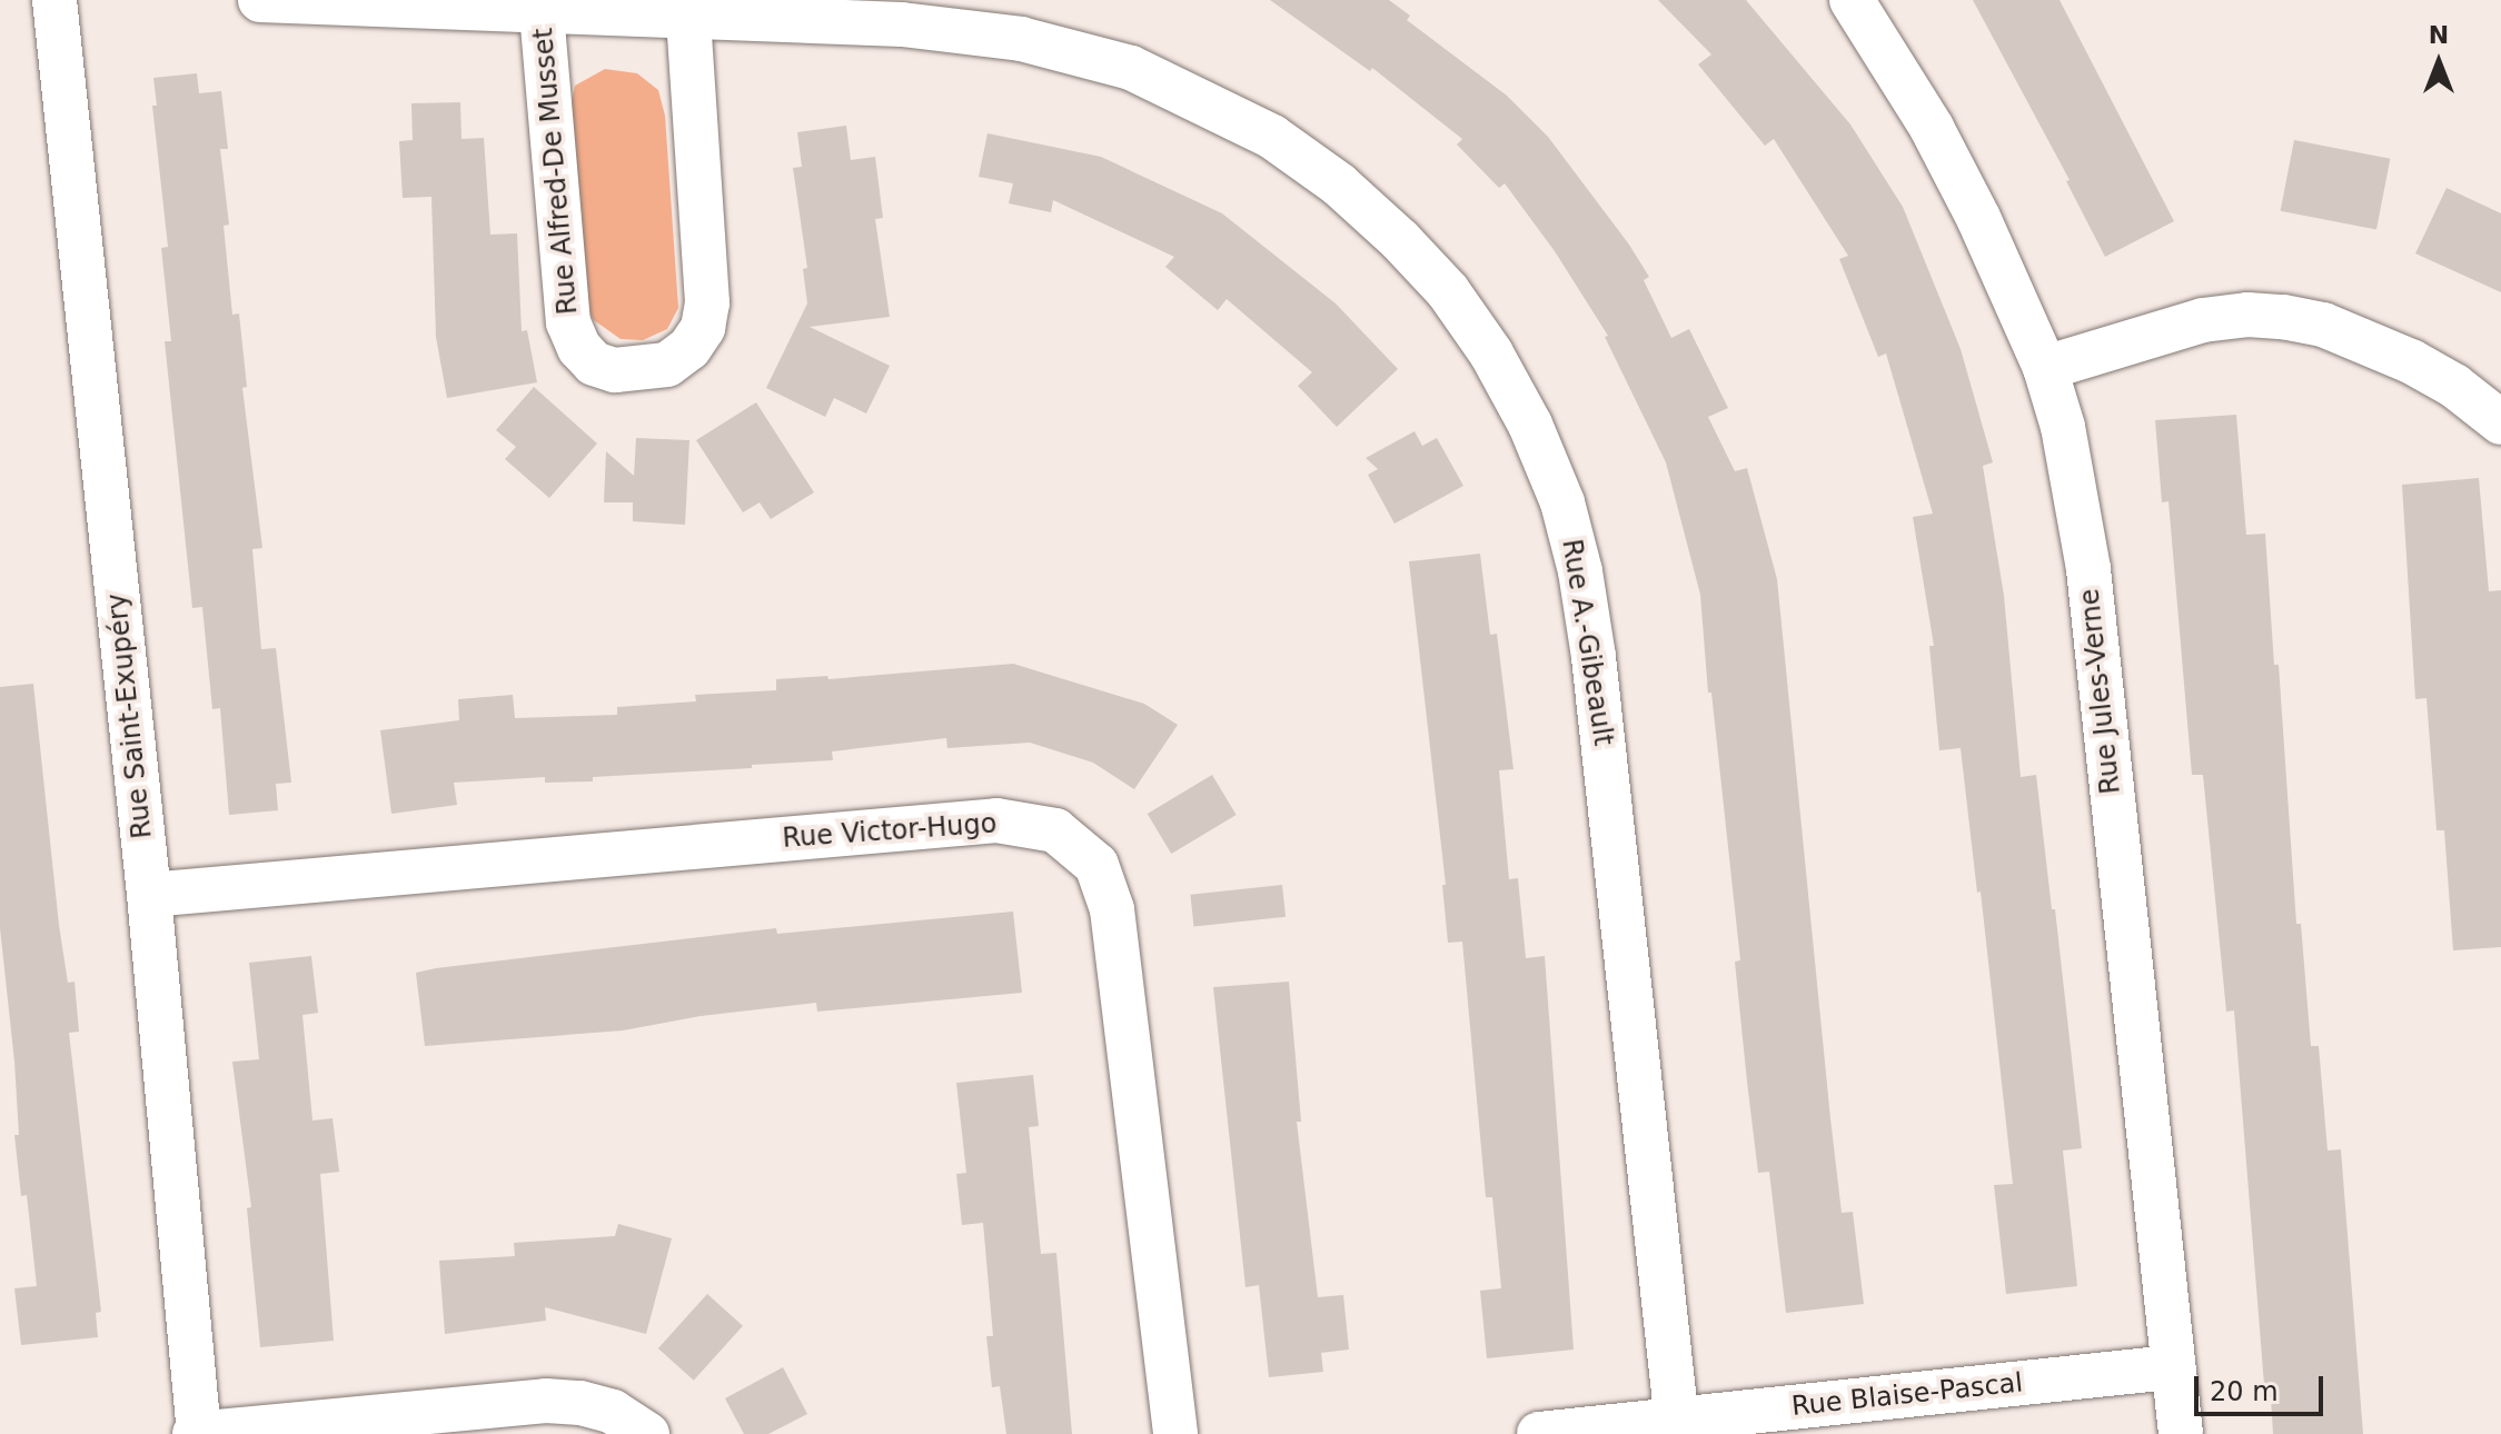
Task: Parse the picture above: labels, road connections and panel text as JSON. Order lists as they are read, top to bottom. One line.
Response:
{"streets":{"street":["Rue Alfred-De Musset","Rue A.-Gibeault","Rue Jules-Verne","Rue Saint-Exupéry","Rue Victor-Hugo","Rue Blaise-Pascal"]},"crossings":[["Rue Alfred-De Musset","Rue A.-Gibeault"],["Rue A.-Gibeault","Rue Blaise-Pascal"],["Rue Jules-Verne","Rue Blaise-Pascal"],["Rue Saint-Exupéry","Rue Victor-Hugo"]],"scale_bar":"20 m","north":"top"}
